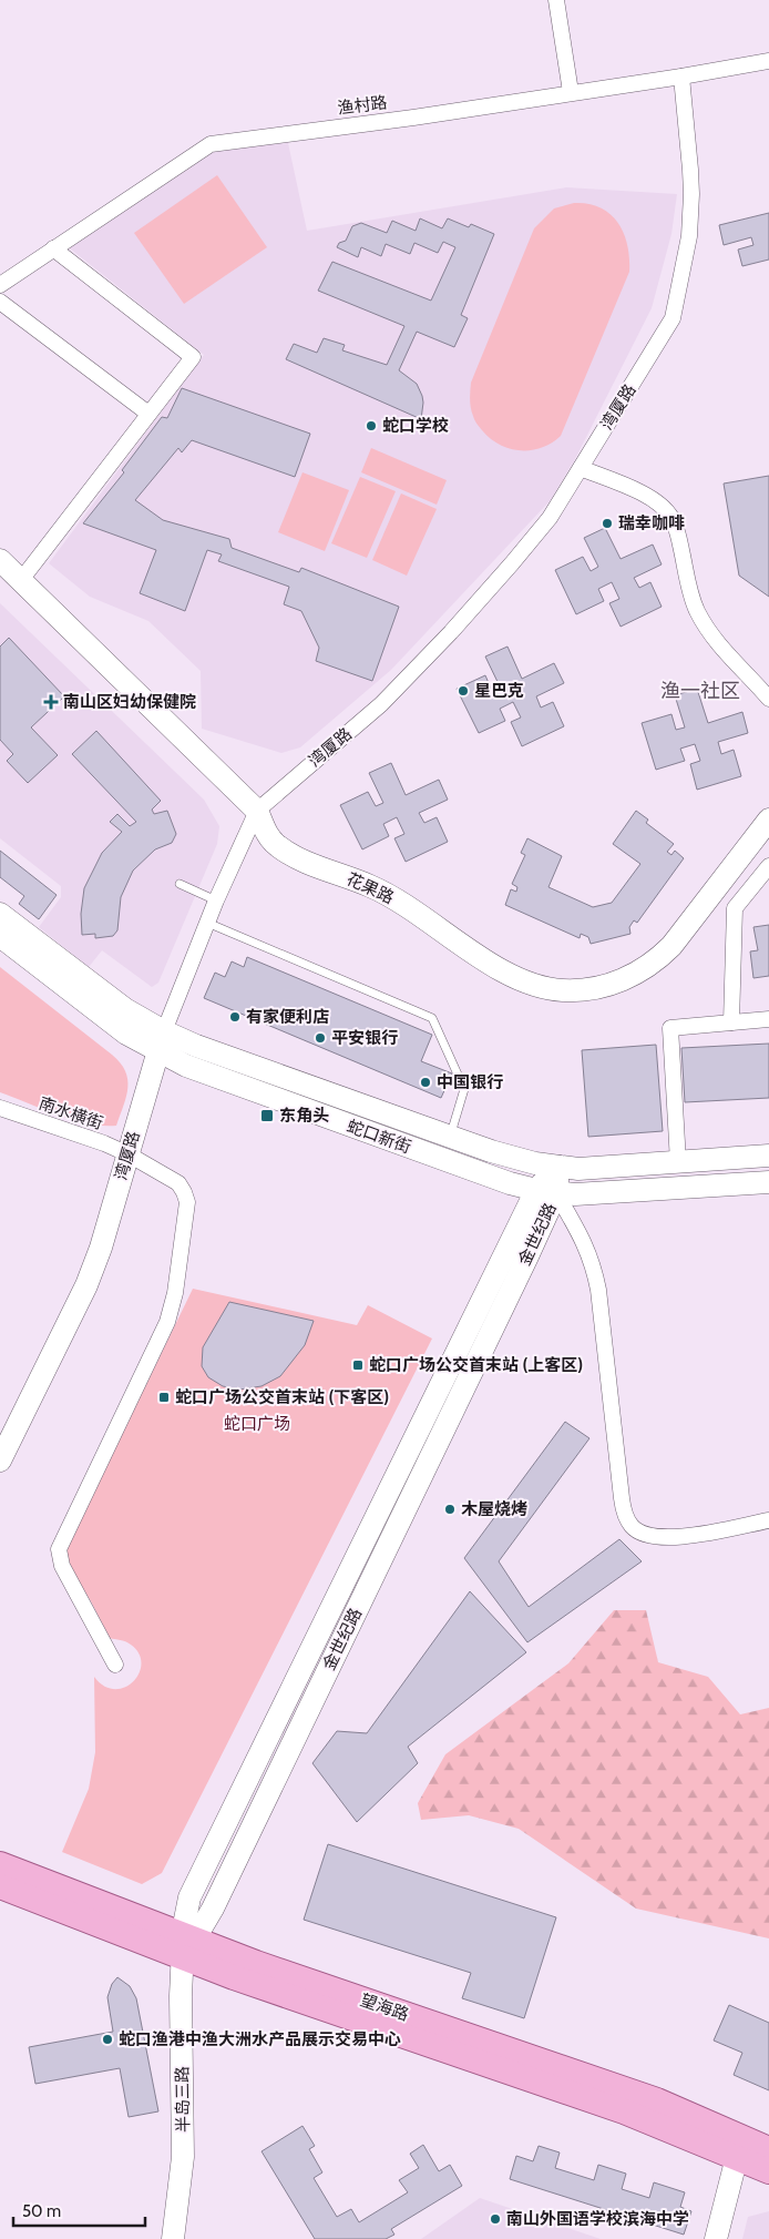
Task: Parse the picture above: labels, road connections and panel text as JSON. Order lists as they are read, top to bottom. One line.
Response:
{"streets":{"main road":["望海路"],"street":["渔村路","湾厦路","花果路","南水横街","蛇口新街","金世纪路","半岛三路"]},"crossings":[["渔村路","湾厦路"],["湾厦路","花果路"],["湾厦路","南水横街"],["湾厦路","蛇口新街"],["蛇口新街","金世纪路"],["金世纪路","望海路"],["金世纪路","半岛三路"],["望海路","半岛三路"]],"districts":["渔一社区"],"parks":["蛇口广场"],"places":{"other":["蛇口学校","瑞幸咖啡","星巴克","有家便利店","平安银行","中国银行","木屋烧烤","蛇口渔港中渔大洲水产品展示交易中心","南山外国语学校滨海中学"],"health":["南山区妇幼保健院"],"transit":["东角头","蛇口广场公交首末站 (上客区)","蛇口广场公交首末站 (下客区)"]},"scale_bar":"50 m"}
